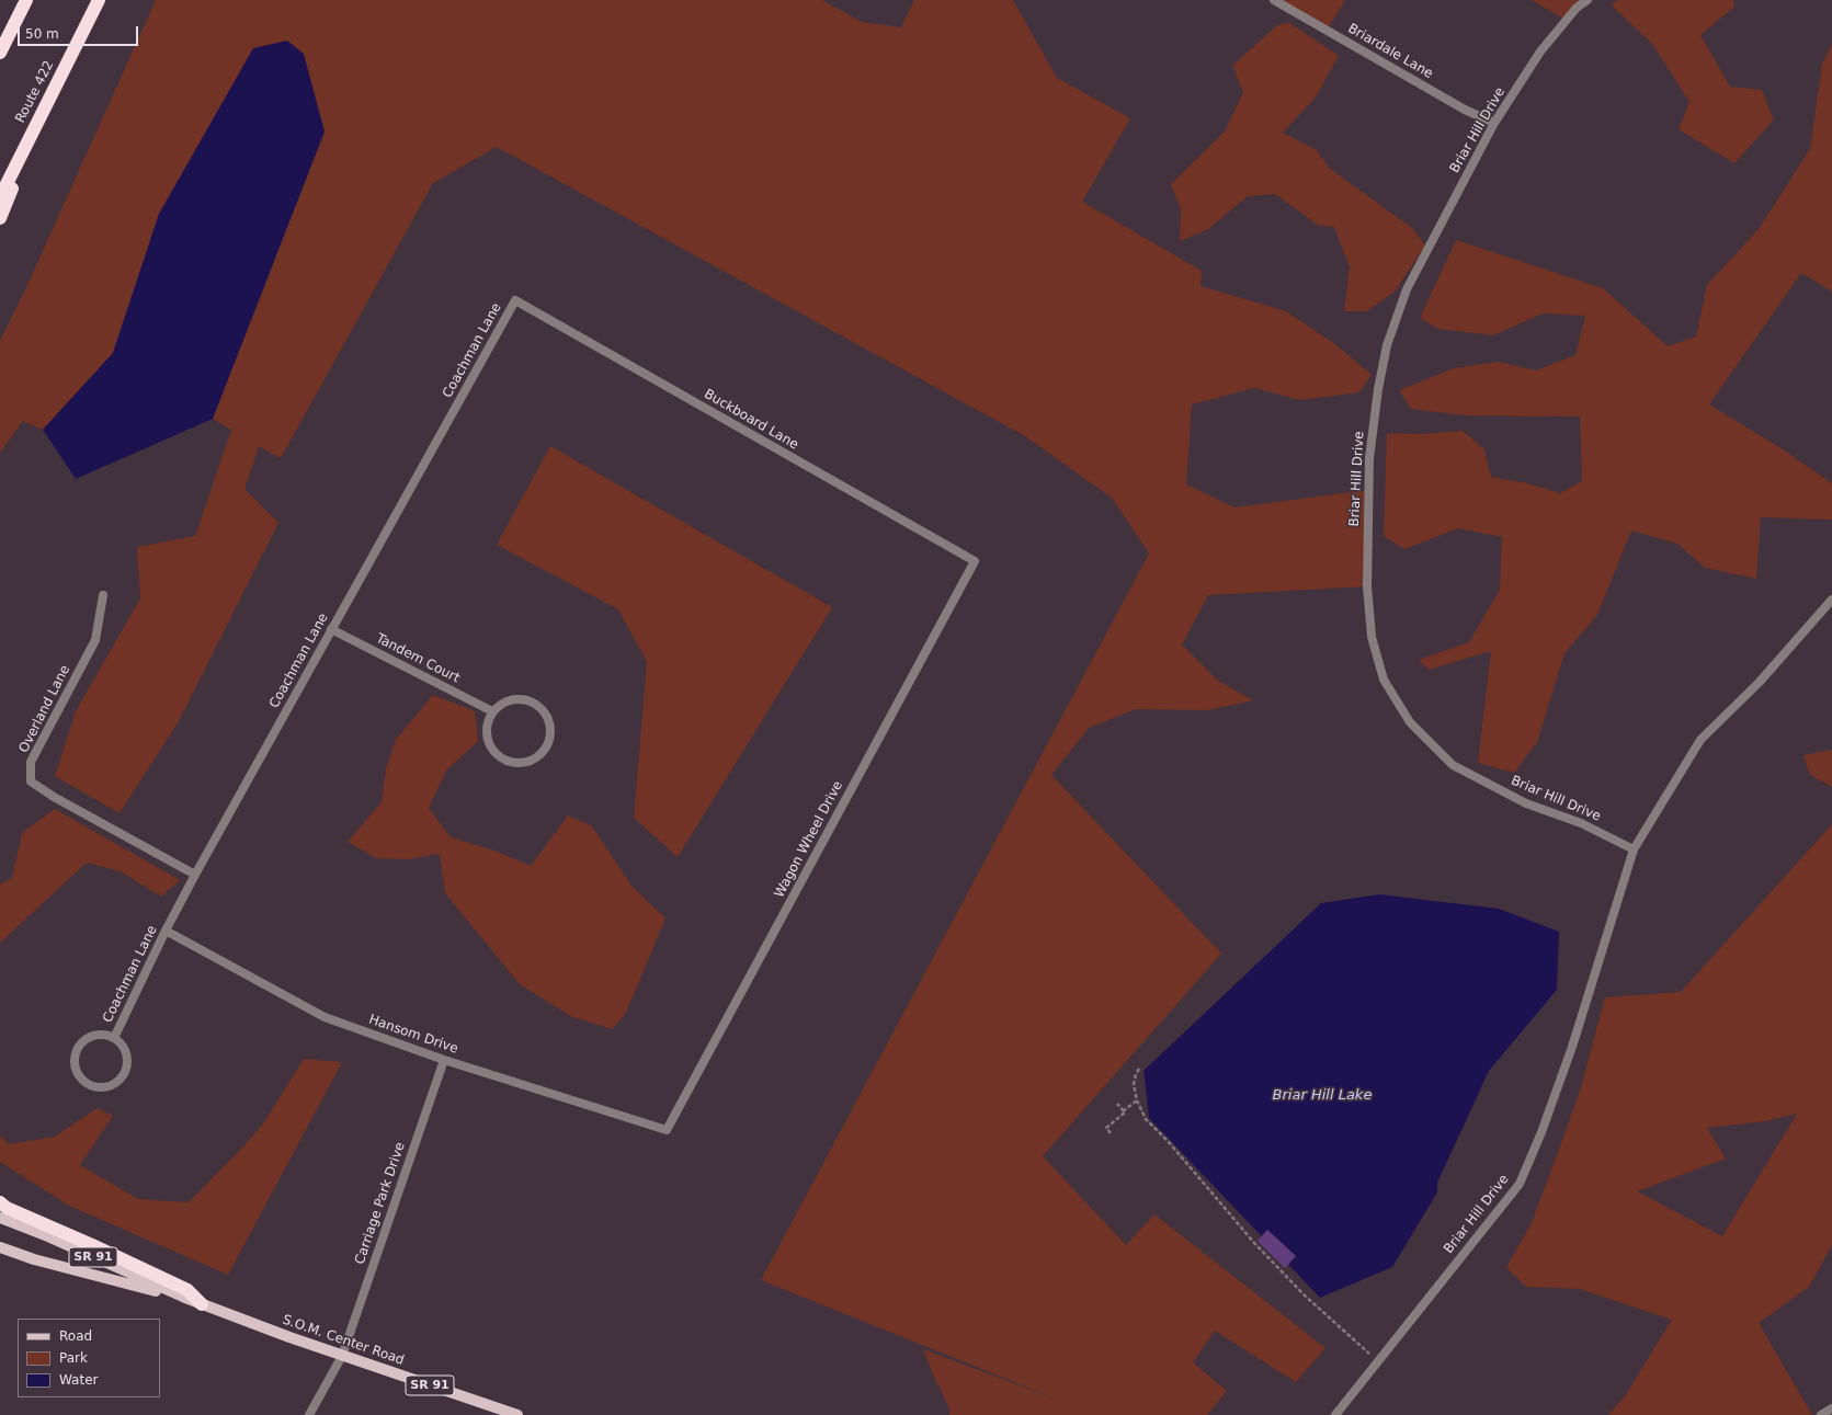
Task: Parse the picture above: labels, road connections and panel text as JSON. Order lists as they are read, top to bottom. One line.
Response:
{"streets":{"highway":["Route 422"],"main road":["SR 91","S.O.M. Center Road"],"street":["Briardale Lane","Briar Hill Drive","Coachman Lane","Buckboard Lane","Tandem Court","Overland Lane","Wagon Wheel Drive","Hansom Drive","Carriage Park Drive"]},"crossings":[["Briardale Lane","Briar Hill Drive"],["Coachman Lane","Buckboard Lane"],["Coachman Lane","Tandem Court"],["Coachman Lane","Overland Lane"],["Coachman Lane","Hansom Drive"],["Buckboard Lane","Wagon Wheel Drive"],["Wagon Wheel Drive","Hansom Drive"],["Hansom Drive","Carriage Park Drive"],["Carriage Park Drive","S.O.M. Center Road"]],"water":["Briar Hill Lake"],"legend":["Road","Park","Water"],"scale_bar":"50 m"}
